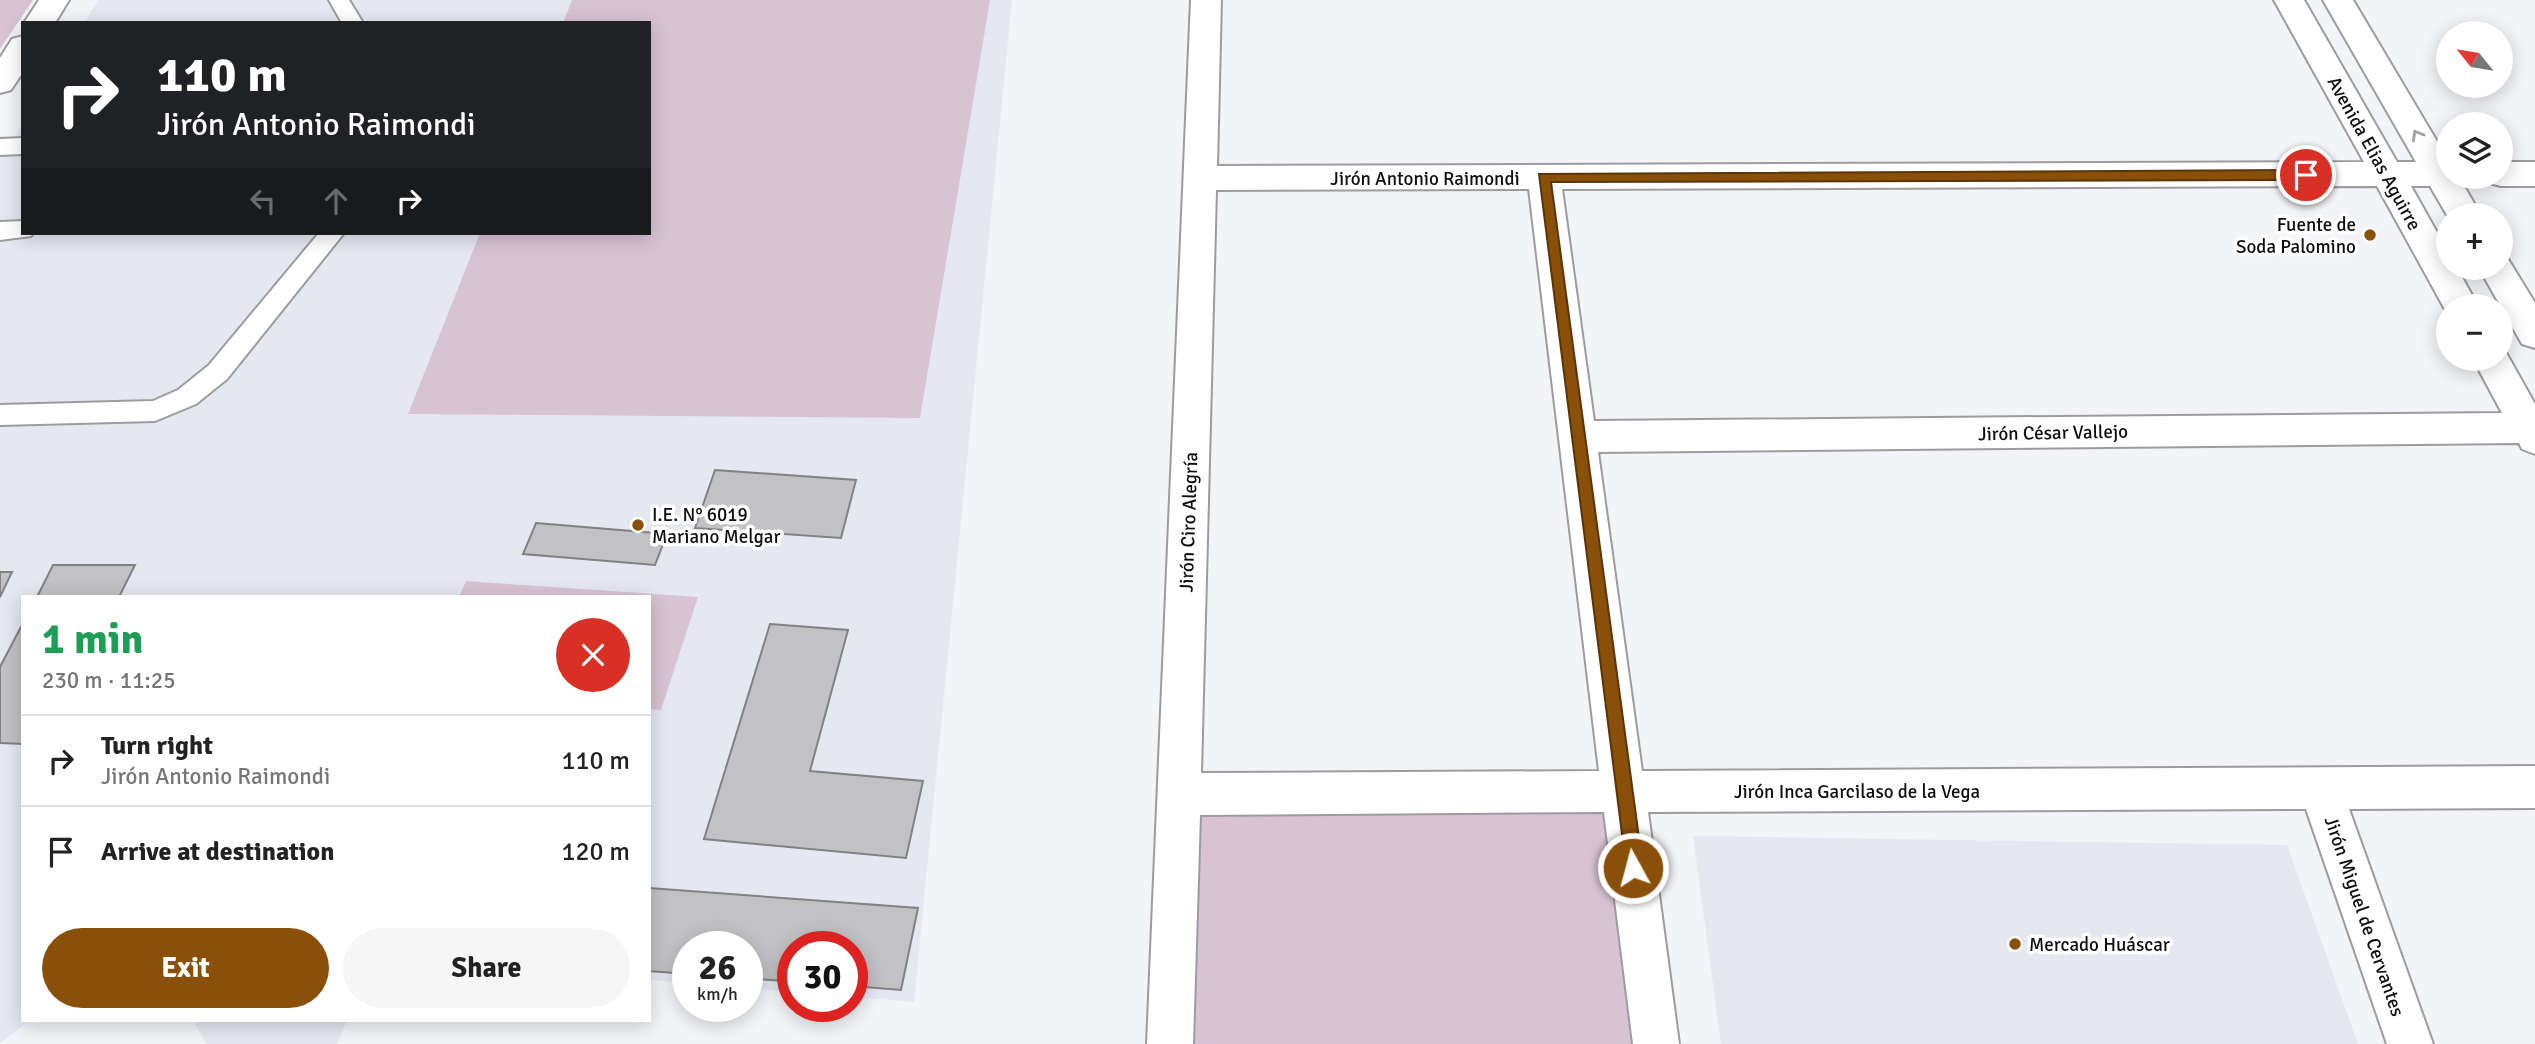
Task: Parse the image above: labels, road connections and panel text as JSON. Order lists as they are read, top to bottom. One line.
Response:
{"streets":{"street":["Avenida Elias Aguirre","Jirón Antonio Raimondi","Jirón César Vallejo","Jirón Ciro Alegría","Jirón Inca Garcilaso de la Vega","Jirón Miguel de Cervantes"]},"crossings":[["Avenida Elias Aguirre","Jirón Antonio Raimondi"],["Jirón Antonio Raimondi","Jirón Ciro Alegría"],["Jirón Ciro Alegría","Jirón Inca Garcilaso de la Vega"],["Jirón Inca Garcilaso de la Vega","Jirón Miguel de Cervantes"]],"places":["Fuente de Soda Palomino","I.E. N° 6019 Mariano Melgar","Mercado Huáscar"],"north":"top left","page":{"map_buttons":["+","−"],"turn":["110 m","Jirón Antonio Raimondi"],"heading":["1 min","230 m · 11:25"],"list":[{"name":"Turn right","note":"Jirón Antonio Raimondi","value":"110 m"},{"name":"Arrive at destination","value":"120 m"}],"buttons":["Exit","Share"],"speed":"26 km/h","limit":"30"}}
